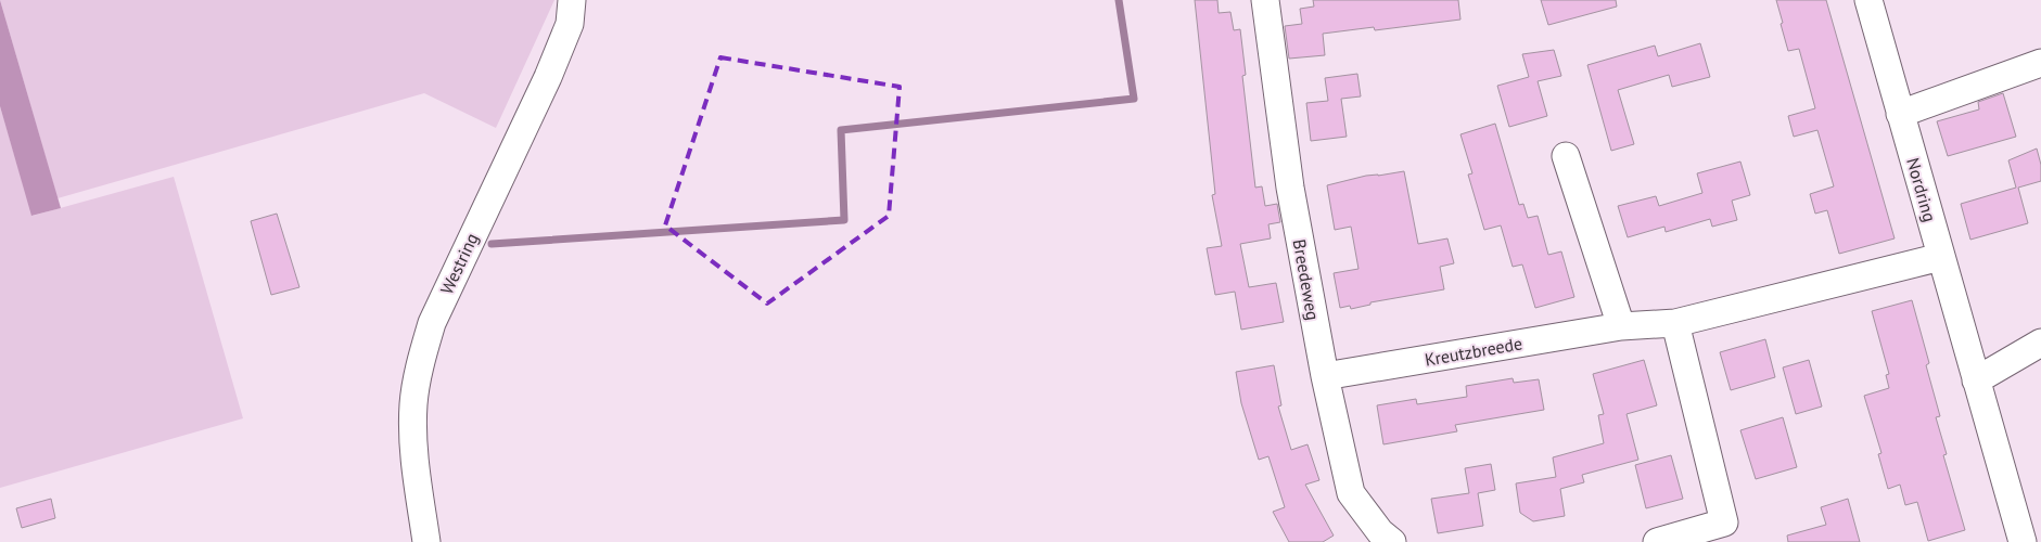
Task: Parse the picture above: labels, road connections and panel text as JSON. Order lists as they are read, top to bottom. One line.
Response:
{"streets":{"street":["Nordring","Westring","Breedeweg","Kreutzbreede"]},"crossings":[["Nordring","Kreutzbreede"],["Breedeweg","Kreutzbreede"]]}
